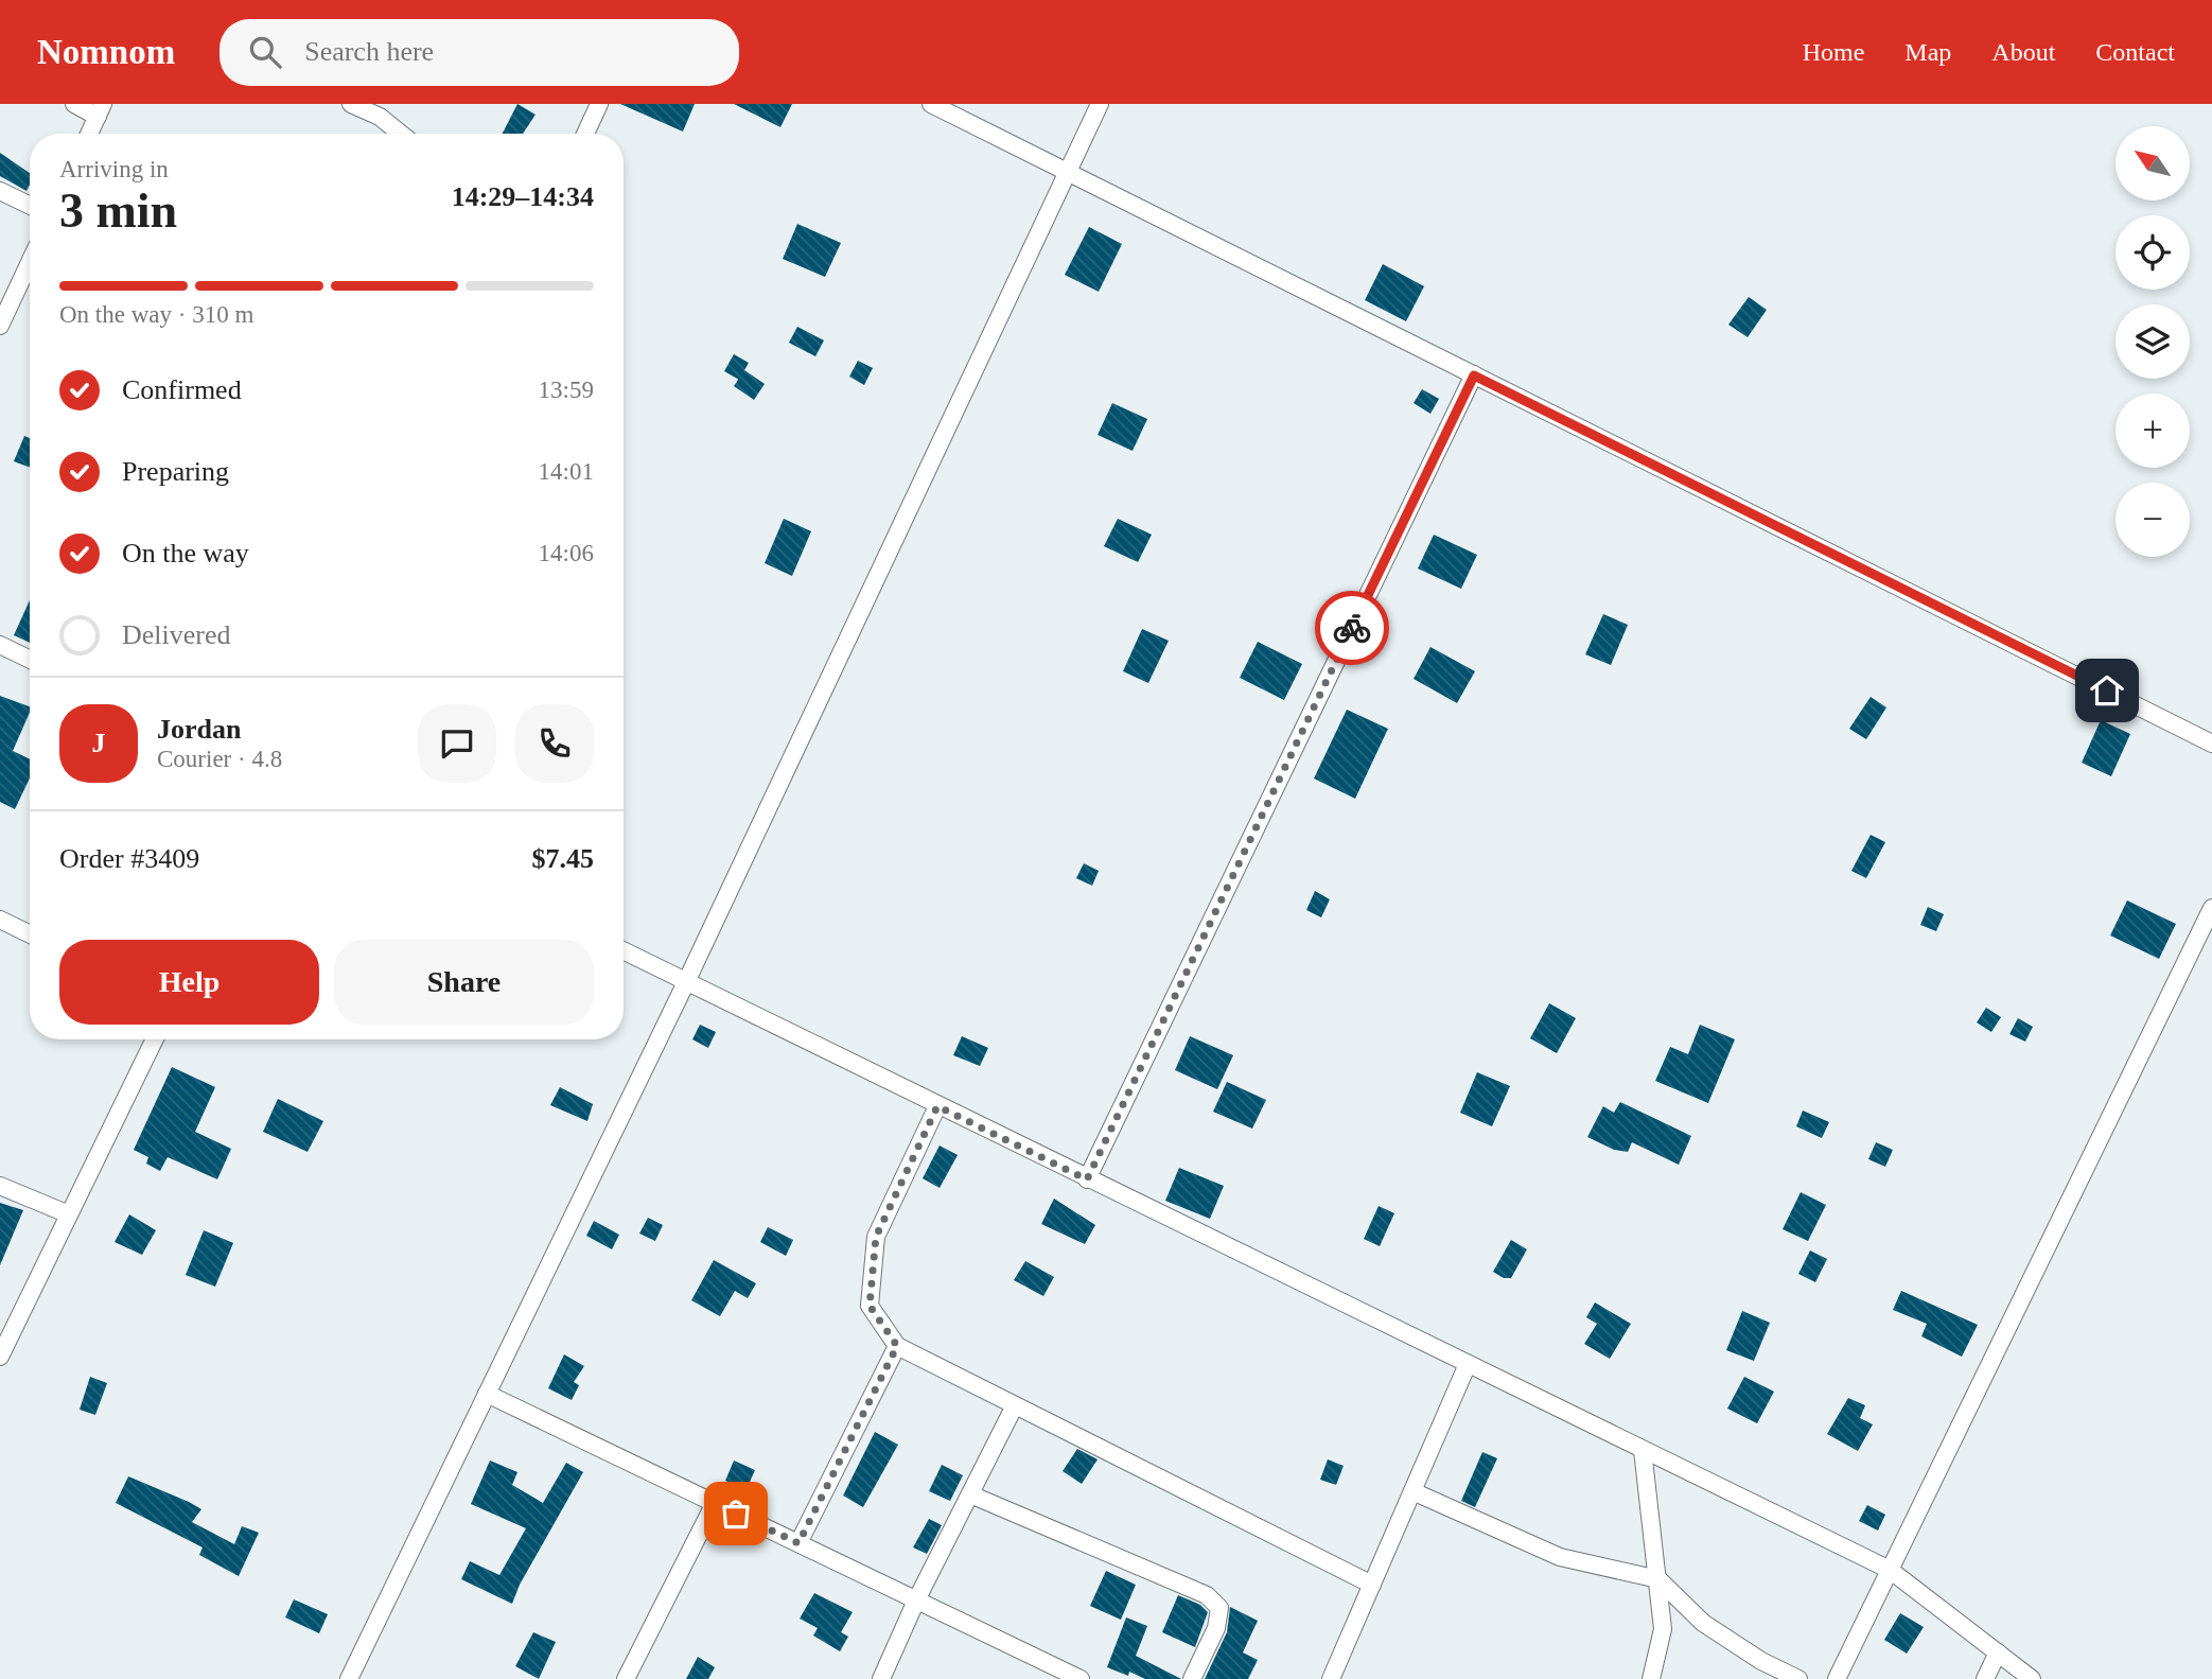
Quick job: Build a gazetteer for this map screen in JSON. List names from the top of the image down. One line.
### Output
{"north":"top left","page":{"header":"Nomnom","search":"Search here","nav":["Home","Map","About","Contact"],"map_buttons":["+","−"],"heading":["3 min","Arriving in","14:29–14:34"],"panel":["Jordan","Courier · 4.8","Order #3409","$7.45"],"bar":"On the way · 310 m","list":[["Confirmed","13:59"],["Preparing","14:01"],["On the way","14:06"],"Delivered"],"round":"J","buttons":["Help","Share"]}}
